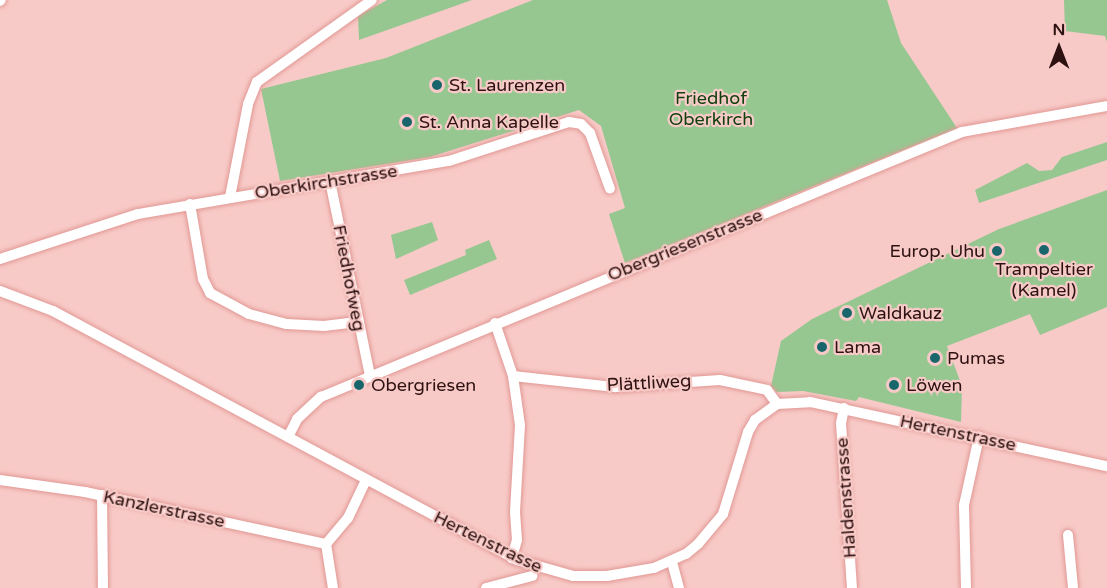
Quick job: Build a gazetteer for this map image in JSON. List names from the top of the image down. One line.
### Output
{"streets":{"street":["Oberkirchstrasse","Obergriesenstrasse","Friedhofweg","Plättliweg","Hertenstrasse","Haldenstrasse","Kanzlerstrasse"]},"crossings":[["Oberkirchstrasse","Friedhofweg"],["Obergriesenstrasse","Friedhofweg"],["Obergriesenstrasse","Hertenstrasse"],["Plättliweg","Hertenstrasse"],["Hertenstrasse","Haldenstrasse"]],"parks":["Friedhof Oberkirch"],"places":["St. Laurenzen","St. Anna Kapelle","Trampeltier (Kamel)","Europ. Uhu","Waldkauz","Lama","Pumas","Obergriesen","Löwen"],"north":"top"}
